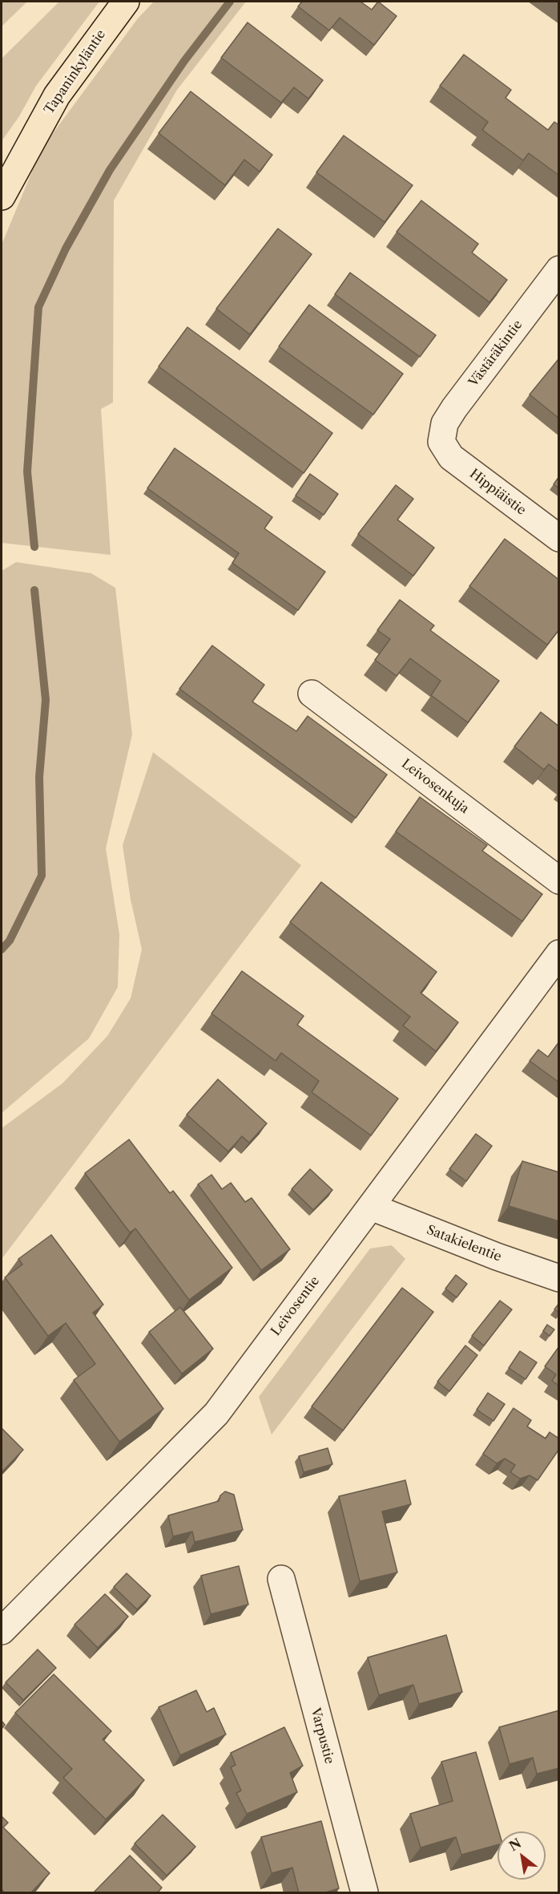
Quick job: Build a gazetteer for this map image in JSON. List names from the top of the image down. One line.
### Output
{"streets":{"main road":["Tapaninkyläntie"],"street":["Västäräkintie","Hippiäistie","Leivosenkuja","Satakielentie","Leivosentie","Varpustie"]},"crossings":[["Västäräkintie","Hippiäistie"],["Satakielentie","Leivosentie"]],"north":"top left"}
